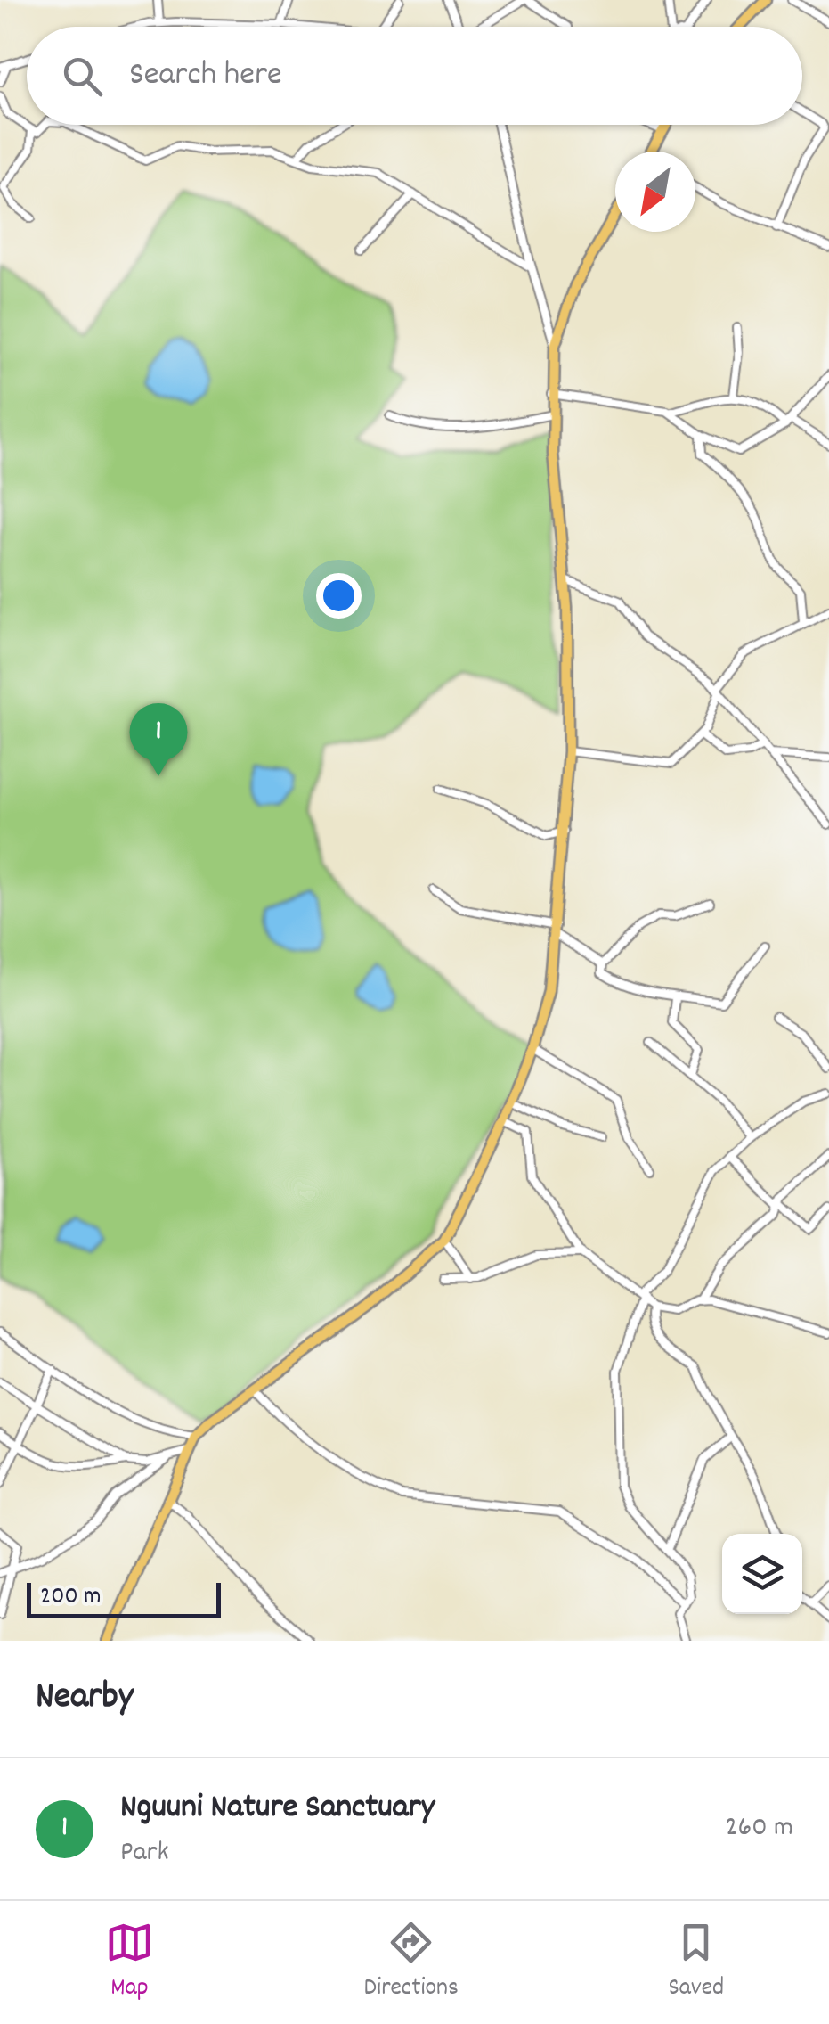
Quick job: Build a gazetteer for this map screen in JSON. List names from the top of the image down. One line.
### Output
{"scale_bar":"200 m","north":"bottom left","page":{"search":"Search here","pins":"1","scale":"200 m","heading":"Nearby","list":[{"mark":"1","name":"Nguuni Nature Sanctuary","note":"Park","value":"260 m"}],"nav":["Map","Directions","Saved"]}}
